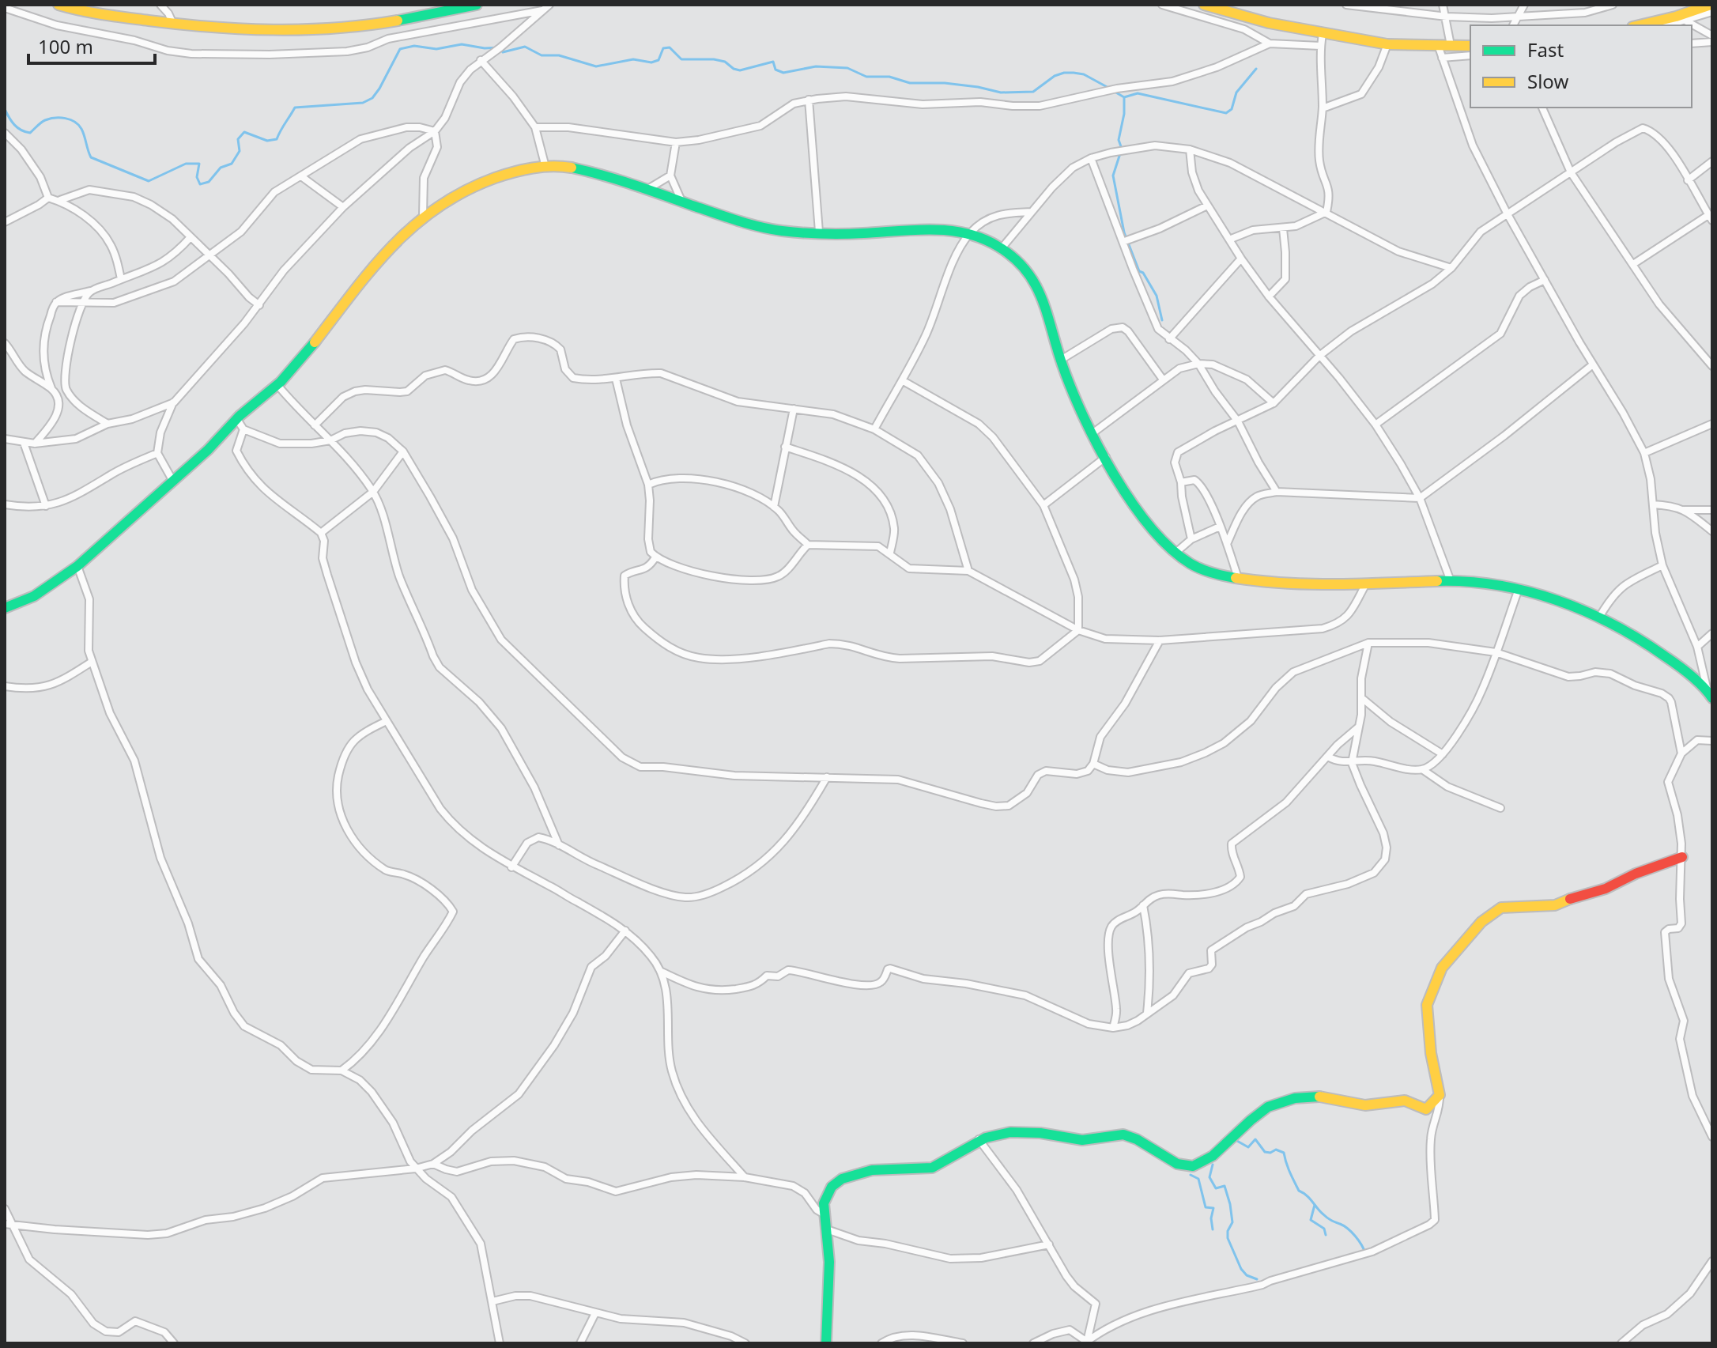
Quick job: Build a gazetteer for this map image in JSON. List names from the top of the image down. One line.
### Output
{"legend":["Fast","Slow"],"scale_bar":"100 m"}
